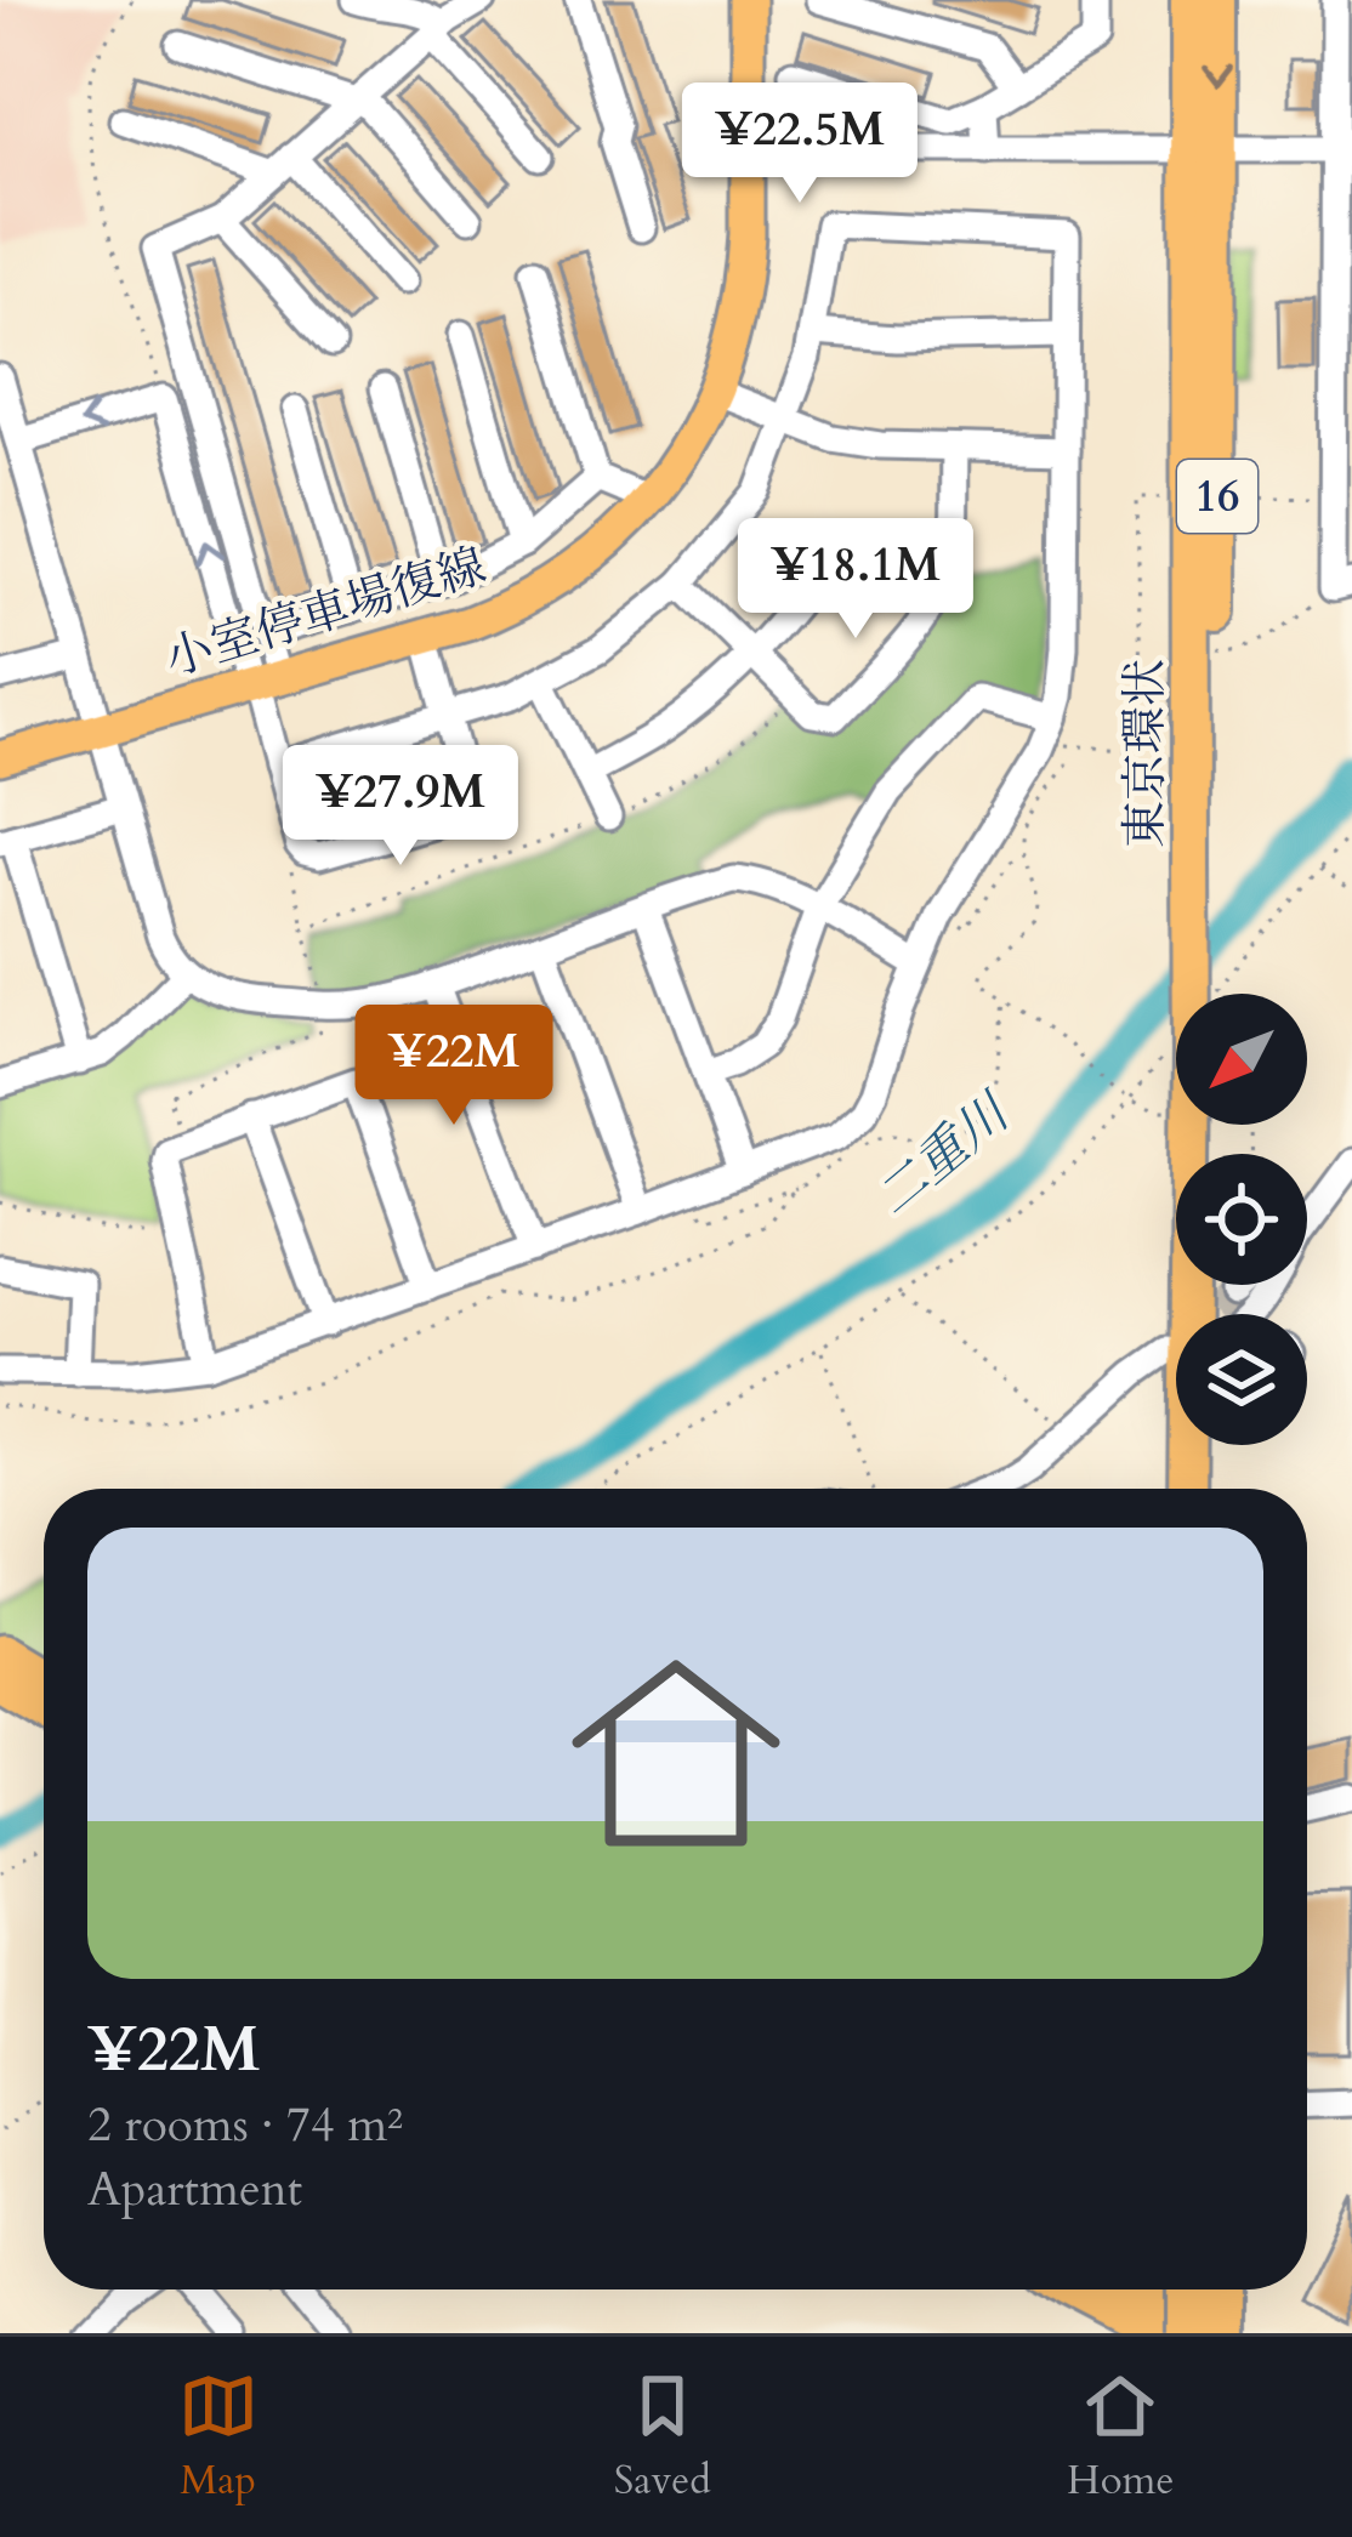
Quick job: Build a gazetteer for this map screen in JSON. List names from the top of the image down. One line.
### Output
{"streets":{"highway":["16","東京環状"],"main road":["小室停車場復線"]},"water":["二重川"],"north":"bottom left","page":{"price":["¥22.5M","¥18.1M","¥27.9M","¥22M"],"list":[{"name":"¥22M","note":"2 rooms · 74 m² · Apartment"}],"tabs":["Map","Saved","Home"]}}
